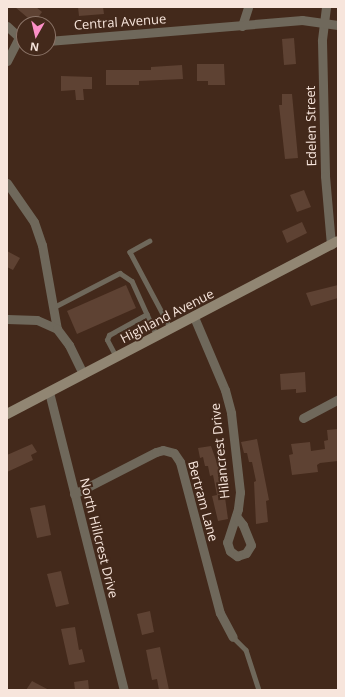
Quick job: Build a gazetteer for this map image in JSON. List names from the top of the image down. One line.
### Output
{"streets":{"main road":["Highland Avenue"],"street":["Central Avenue","Edelen Street","Hilancrest Drive","Bertram Lane","North Hillcrest Drive"]},"crossings":[["Central Avenue","Edelen Street"],["Edelen Street","Highland Avenue"],["Highland Avenue","Hilancrest Drive"],["Highland Avenue","North Hillcrest Drive"],["Bertram Lane","North Hillcrest Drive"]],"north":"bottom"}
